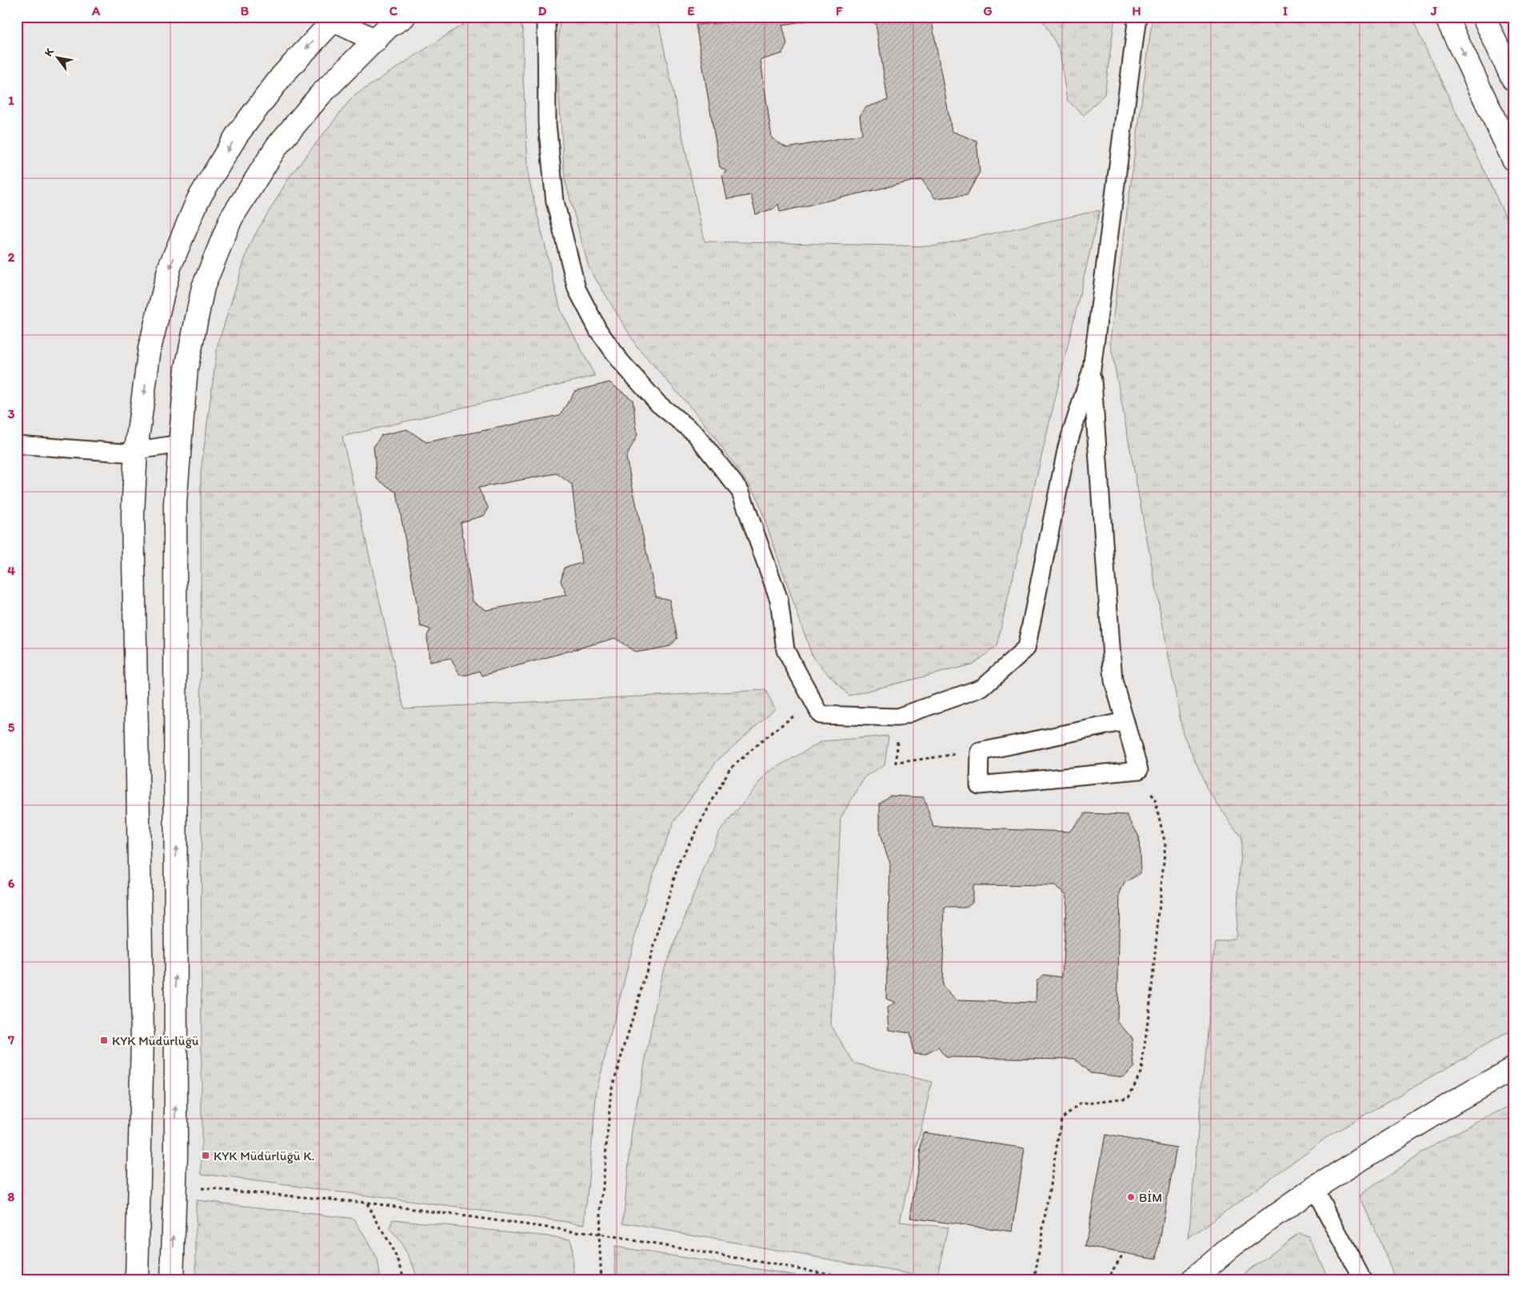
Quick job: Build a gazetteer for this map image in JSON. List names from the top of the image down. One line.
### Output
{"places":{"transit":["KYK Müdürlüğü","KYK Müdürlüğü K."],"other":["BİM"]},"north":"top left","grid":{"columns":["A","B","C","D","E","F","G","H","I","J"],"rows":["1","2","3","4","5","6","7","8"]}}
